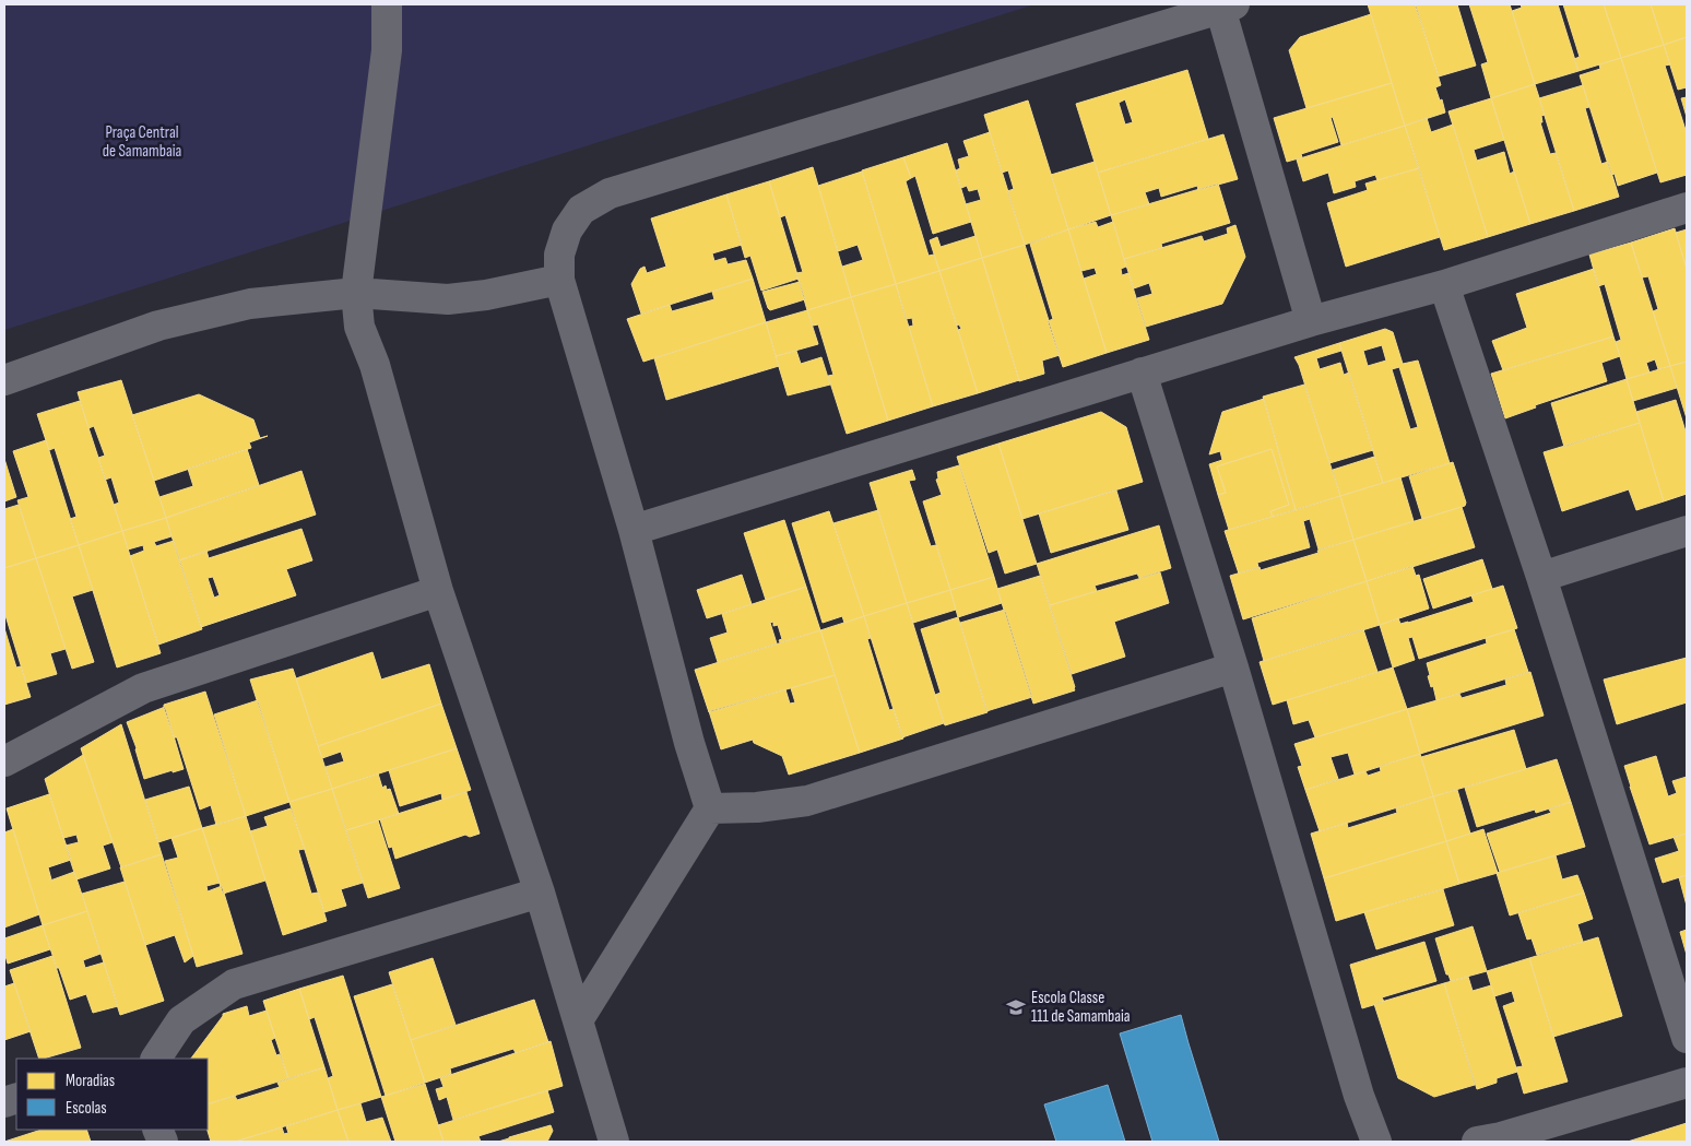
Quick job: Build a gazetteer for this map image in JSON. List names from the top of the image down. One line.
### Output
{"parks":["Praça Central de Samambaia"],"places":{"school or university":["Escola Classe 111 de Samambaia"]},"legend":["Moradias","Escolas"]}
